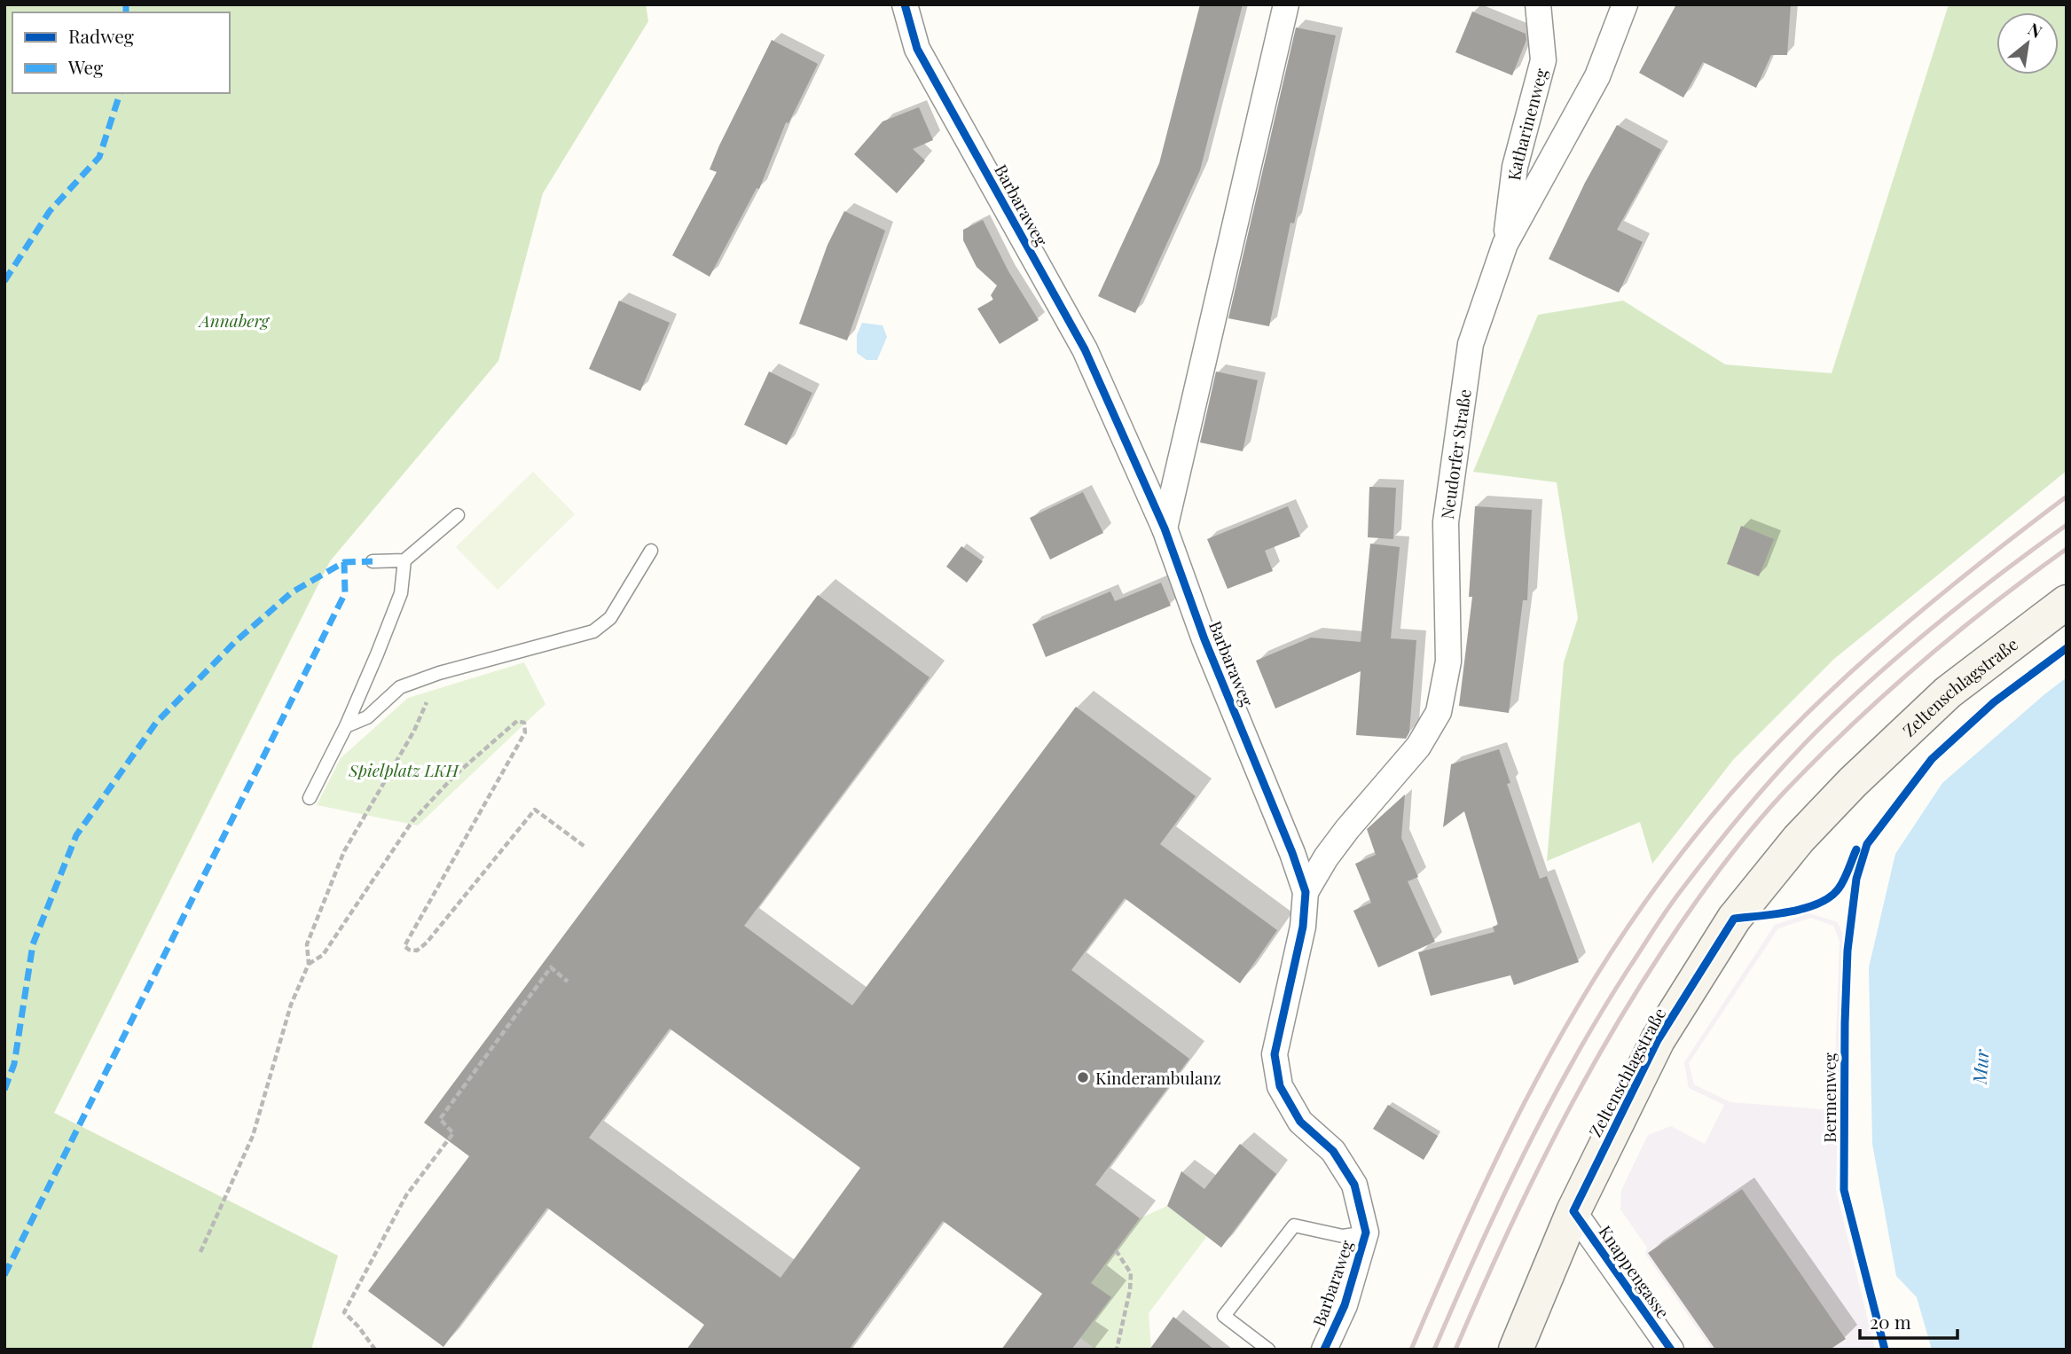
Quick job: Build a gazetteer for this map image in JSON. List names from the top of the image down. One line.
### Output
{"streets":{"main road":["Zeltenschlagstraße"],"street":["Katharinenweg","Barbaraweg","Neudorfer Straße","Knappengasse"],"cycle path":["Bermenweg"]},"crossings":[["Katharinenweg","Neudorfer Straße"],["Barbaraweg","Neudorfer Straße"],["Zeltenschlagstraße","Knappengasse"]],"water":["Mur"],"parks":["Annaberg","Spielplatz LKH"],"places":["Kinderambulanz"],"legend":["Radweg","Weg"],"scale_bar":"20 m","north":"top right"}
